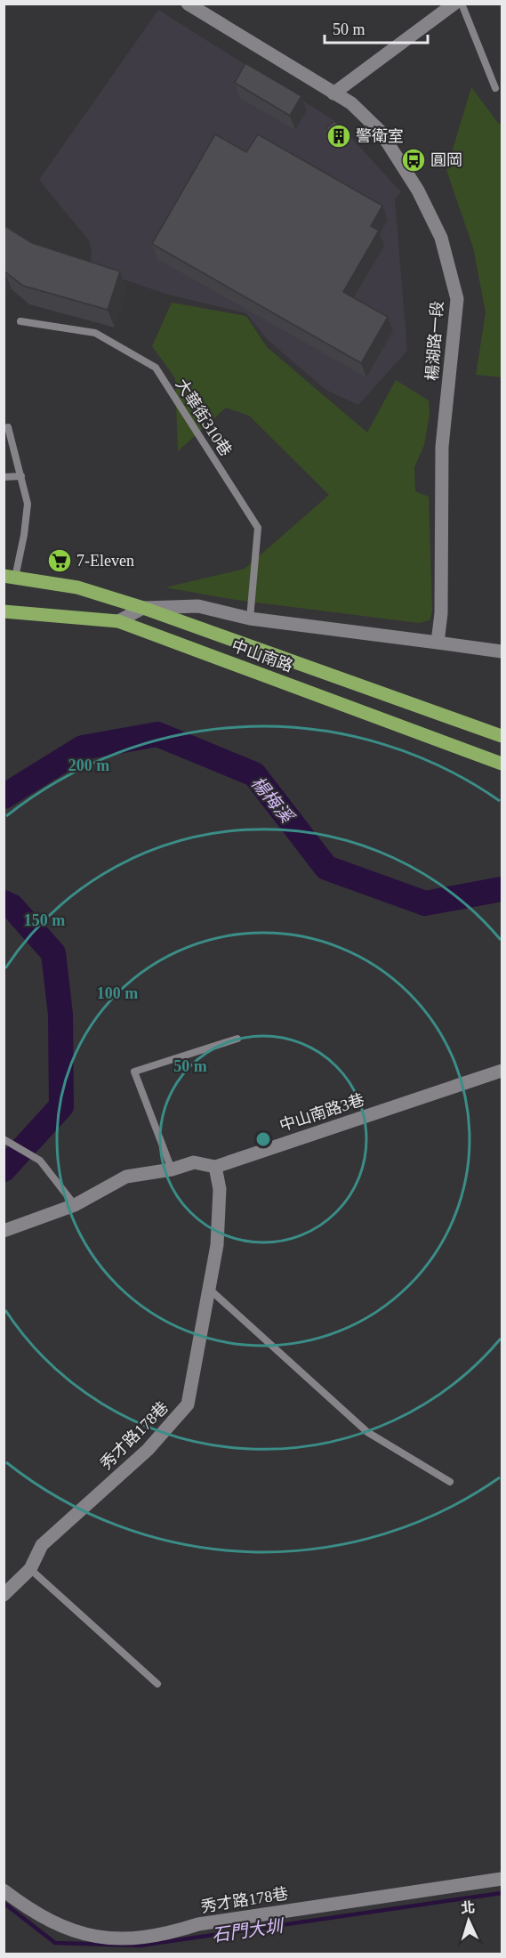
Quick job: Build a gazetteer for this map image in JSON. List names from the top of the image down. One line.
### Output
{"streets":{"main road":["中山南路"],"street":["楊湖路一段","中山南路3巷","秀才路178巷"],"lane":["大華街310巷"]},"crossings":[["中山南路3巷","秀才路178巷"]],"water":["楊梅溪","石門大圳"],"places":{"building":["警衛室"],"bus stop":["圓岡"],"supermarket":["7-Eleven"]},"scale_bar":"50 m","north":"top","rings":["200 m","150 m","100 m","50 m"]}
